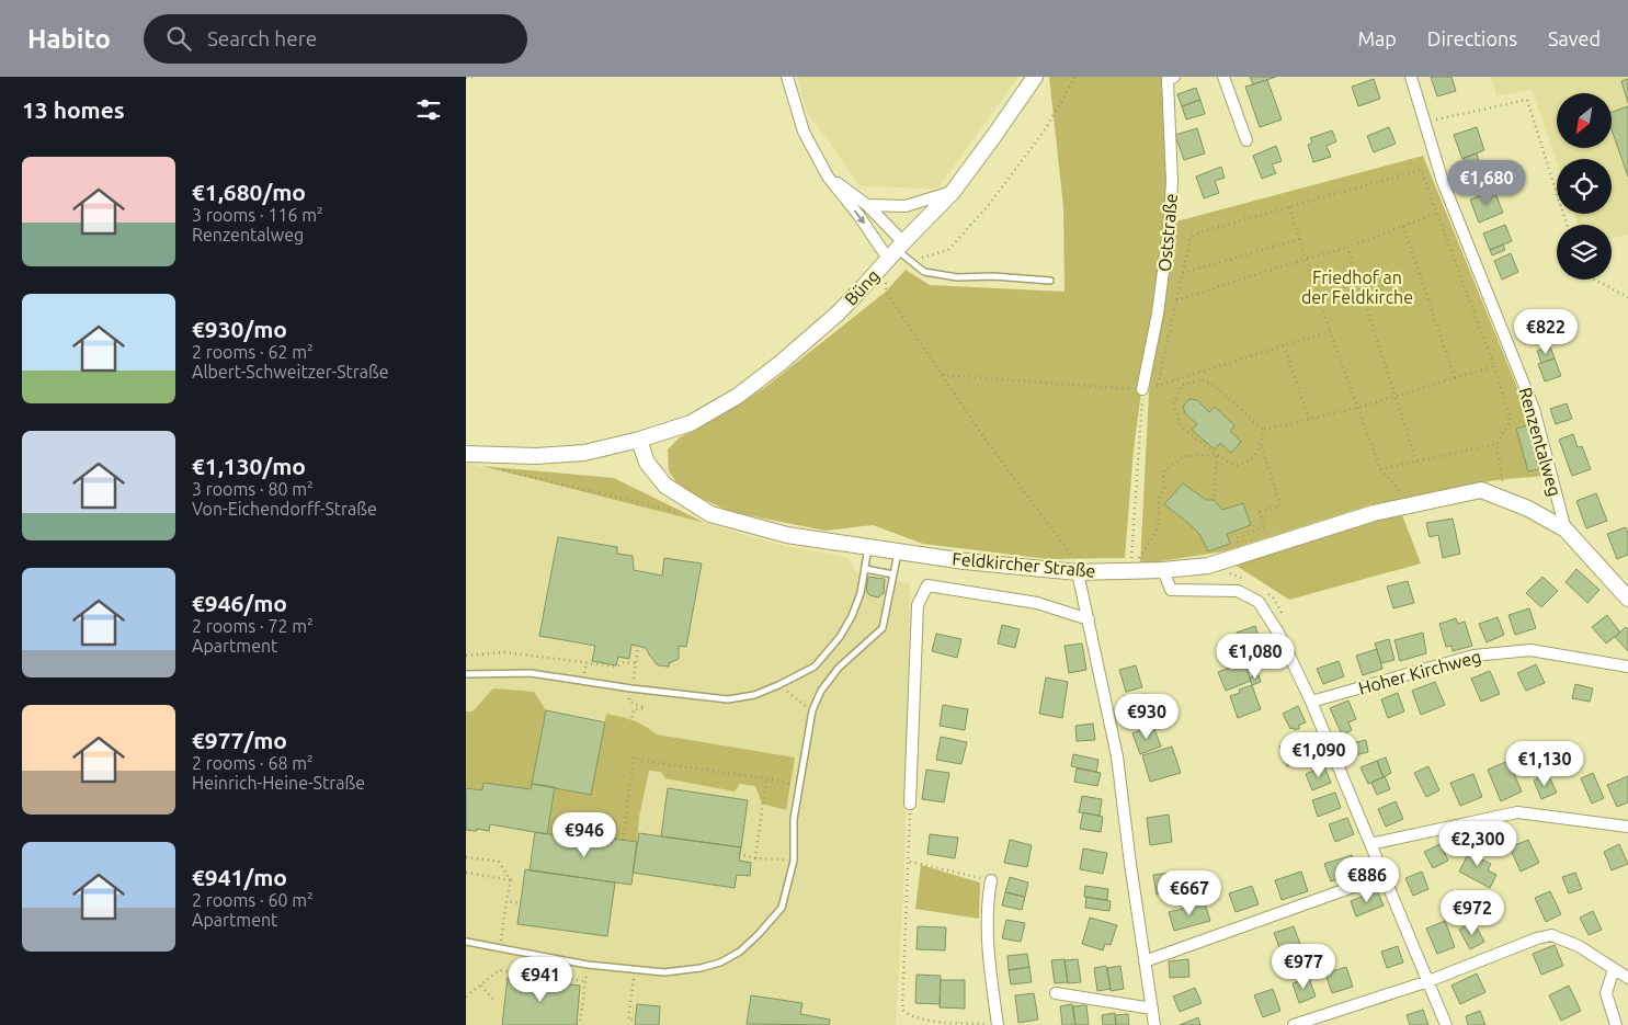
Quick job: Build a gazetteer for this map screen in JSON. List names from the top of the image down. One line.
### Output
{"streets":{"street":["Oststraße","Büng","Renzentalweg","Feldkircher Straße","Hoher Kirchweg"]},"crossings":[["Büng","Feldkircher Straße"],["Renzentalweg","Feldkircher Straße"]],"parks":["Friedhof an der Feldkirche"],"north":"bottom left","page":{"header":"Habito","search":"Search here","nav":["Map","Directions","Saved"],"heading":"13 homes","list":[{"name":"€1,680/mo","note":"3 rooms · 116 m² · Renzentalweg"},{"name":"€930/mo","note":"2 rooms · 62 m² · Albert-Schweitzer-Straße"},{"name":"€1,130/mo","note":"3 rooms · 80 m² · Von-Eichendorff-Straße"},{"name":"€946/mo","note":"2 rooms · 72 m² · Apartment"},{"name":"€977/mo","note":"2 rooms · 68 m² · Heinrich-Heine-Straße"},{"name":"€941/mo","note":"2 rooms · 60 m² · Apartment"}],"price":["€1,680","€822","€1,080","€930","€1,090","€1,130","€946","€2,300","€886","€667","€972","€977","€941"]}}
